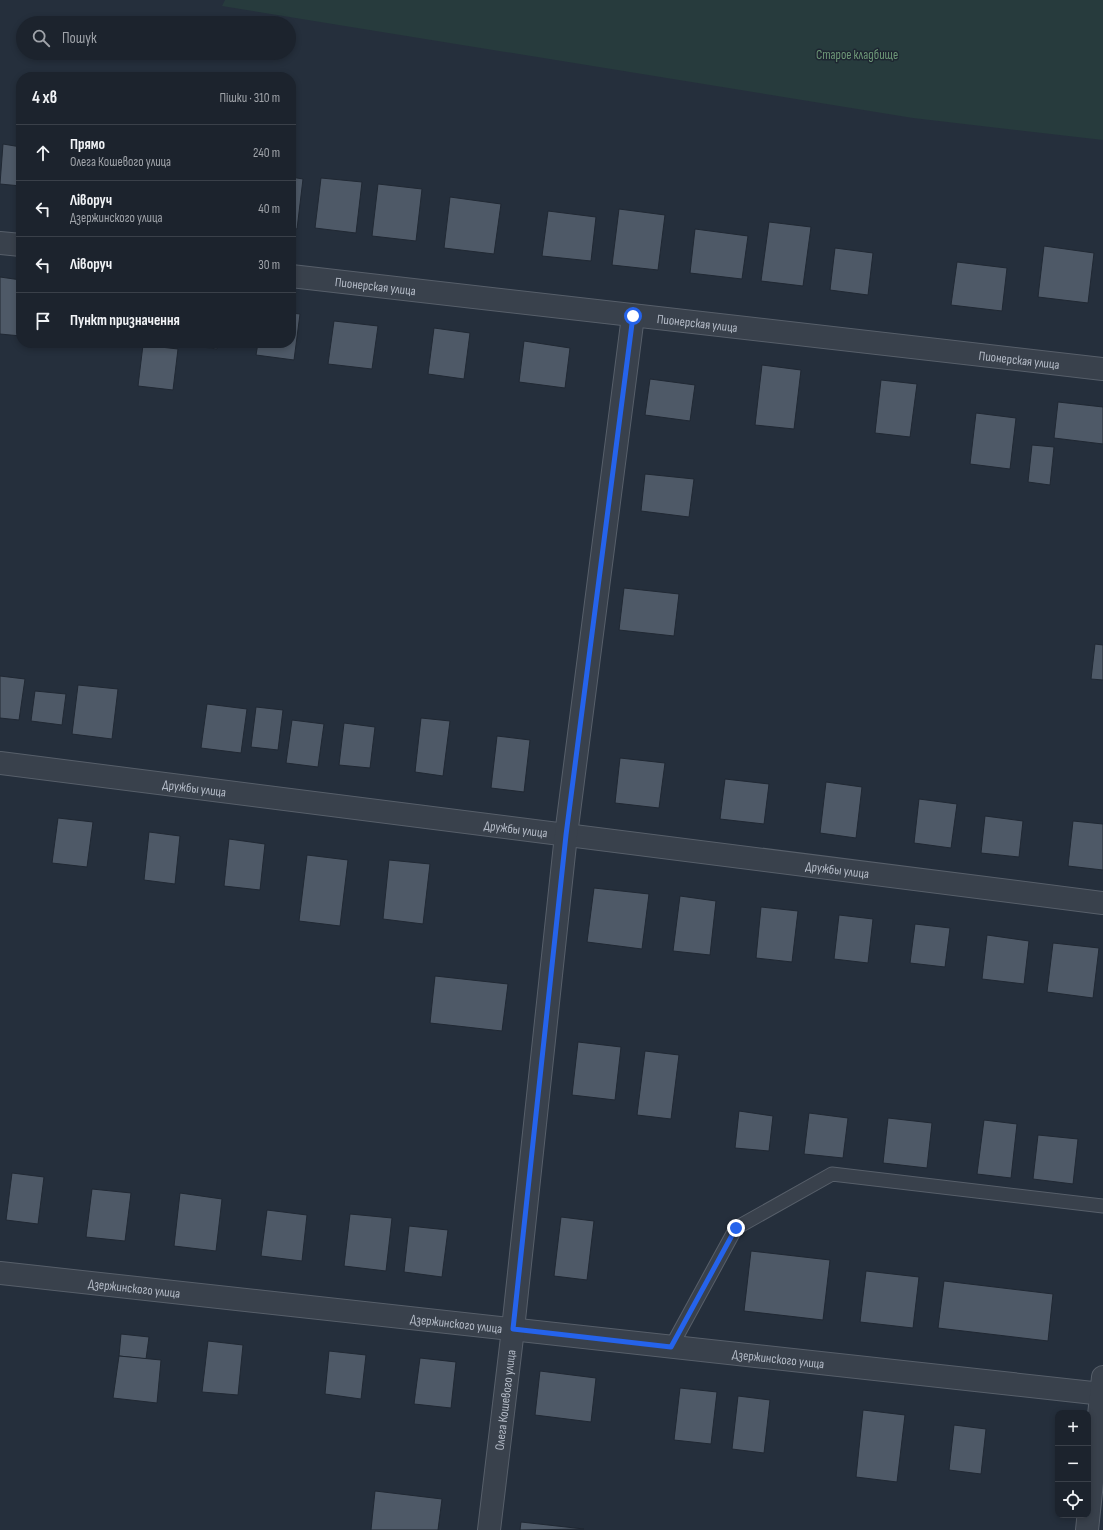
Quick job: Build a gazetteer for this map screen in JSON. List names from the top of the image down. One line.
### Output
{"streets":{"street":["Пионерская улица","Дружбы улица","Дзержинского улица","Олега Кошевого улица"]},"crossings":[["Пионерская улица","Олега Кошевого улица"],["Дружбы улица","Олега Кошевого улица"],["Дзержинского улица","Олега Кошевого улица"]],"parks":["Старое кладбище"],"page":{"search":"Пошук","heading":["4 хв","Пішки · 310 m"],"list":[["Прямо","Олега Кошевого улица","240 m"],["Ліворуч","Дзержинского улица","40 m"],["Ліворуч","30 m"],"Пункт призначення"],"map_buttons":["+","−"]}}
